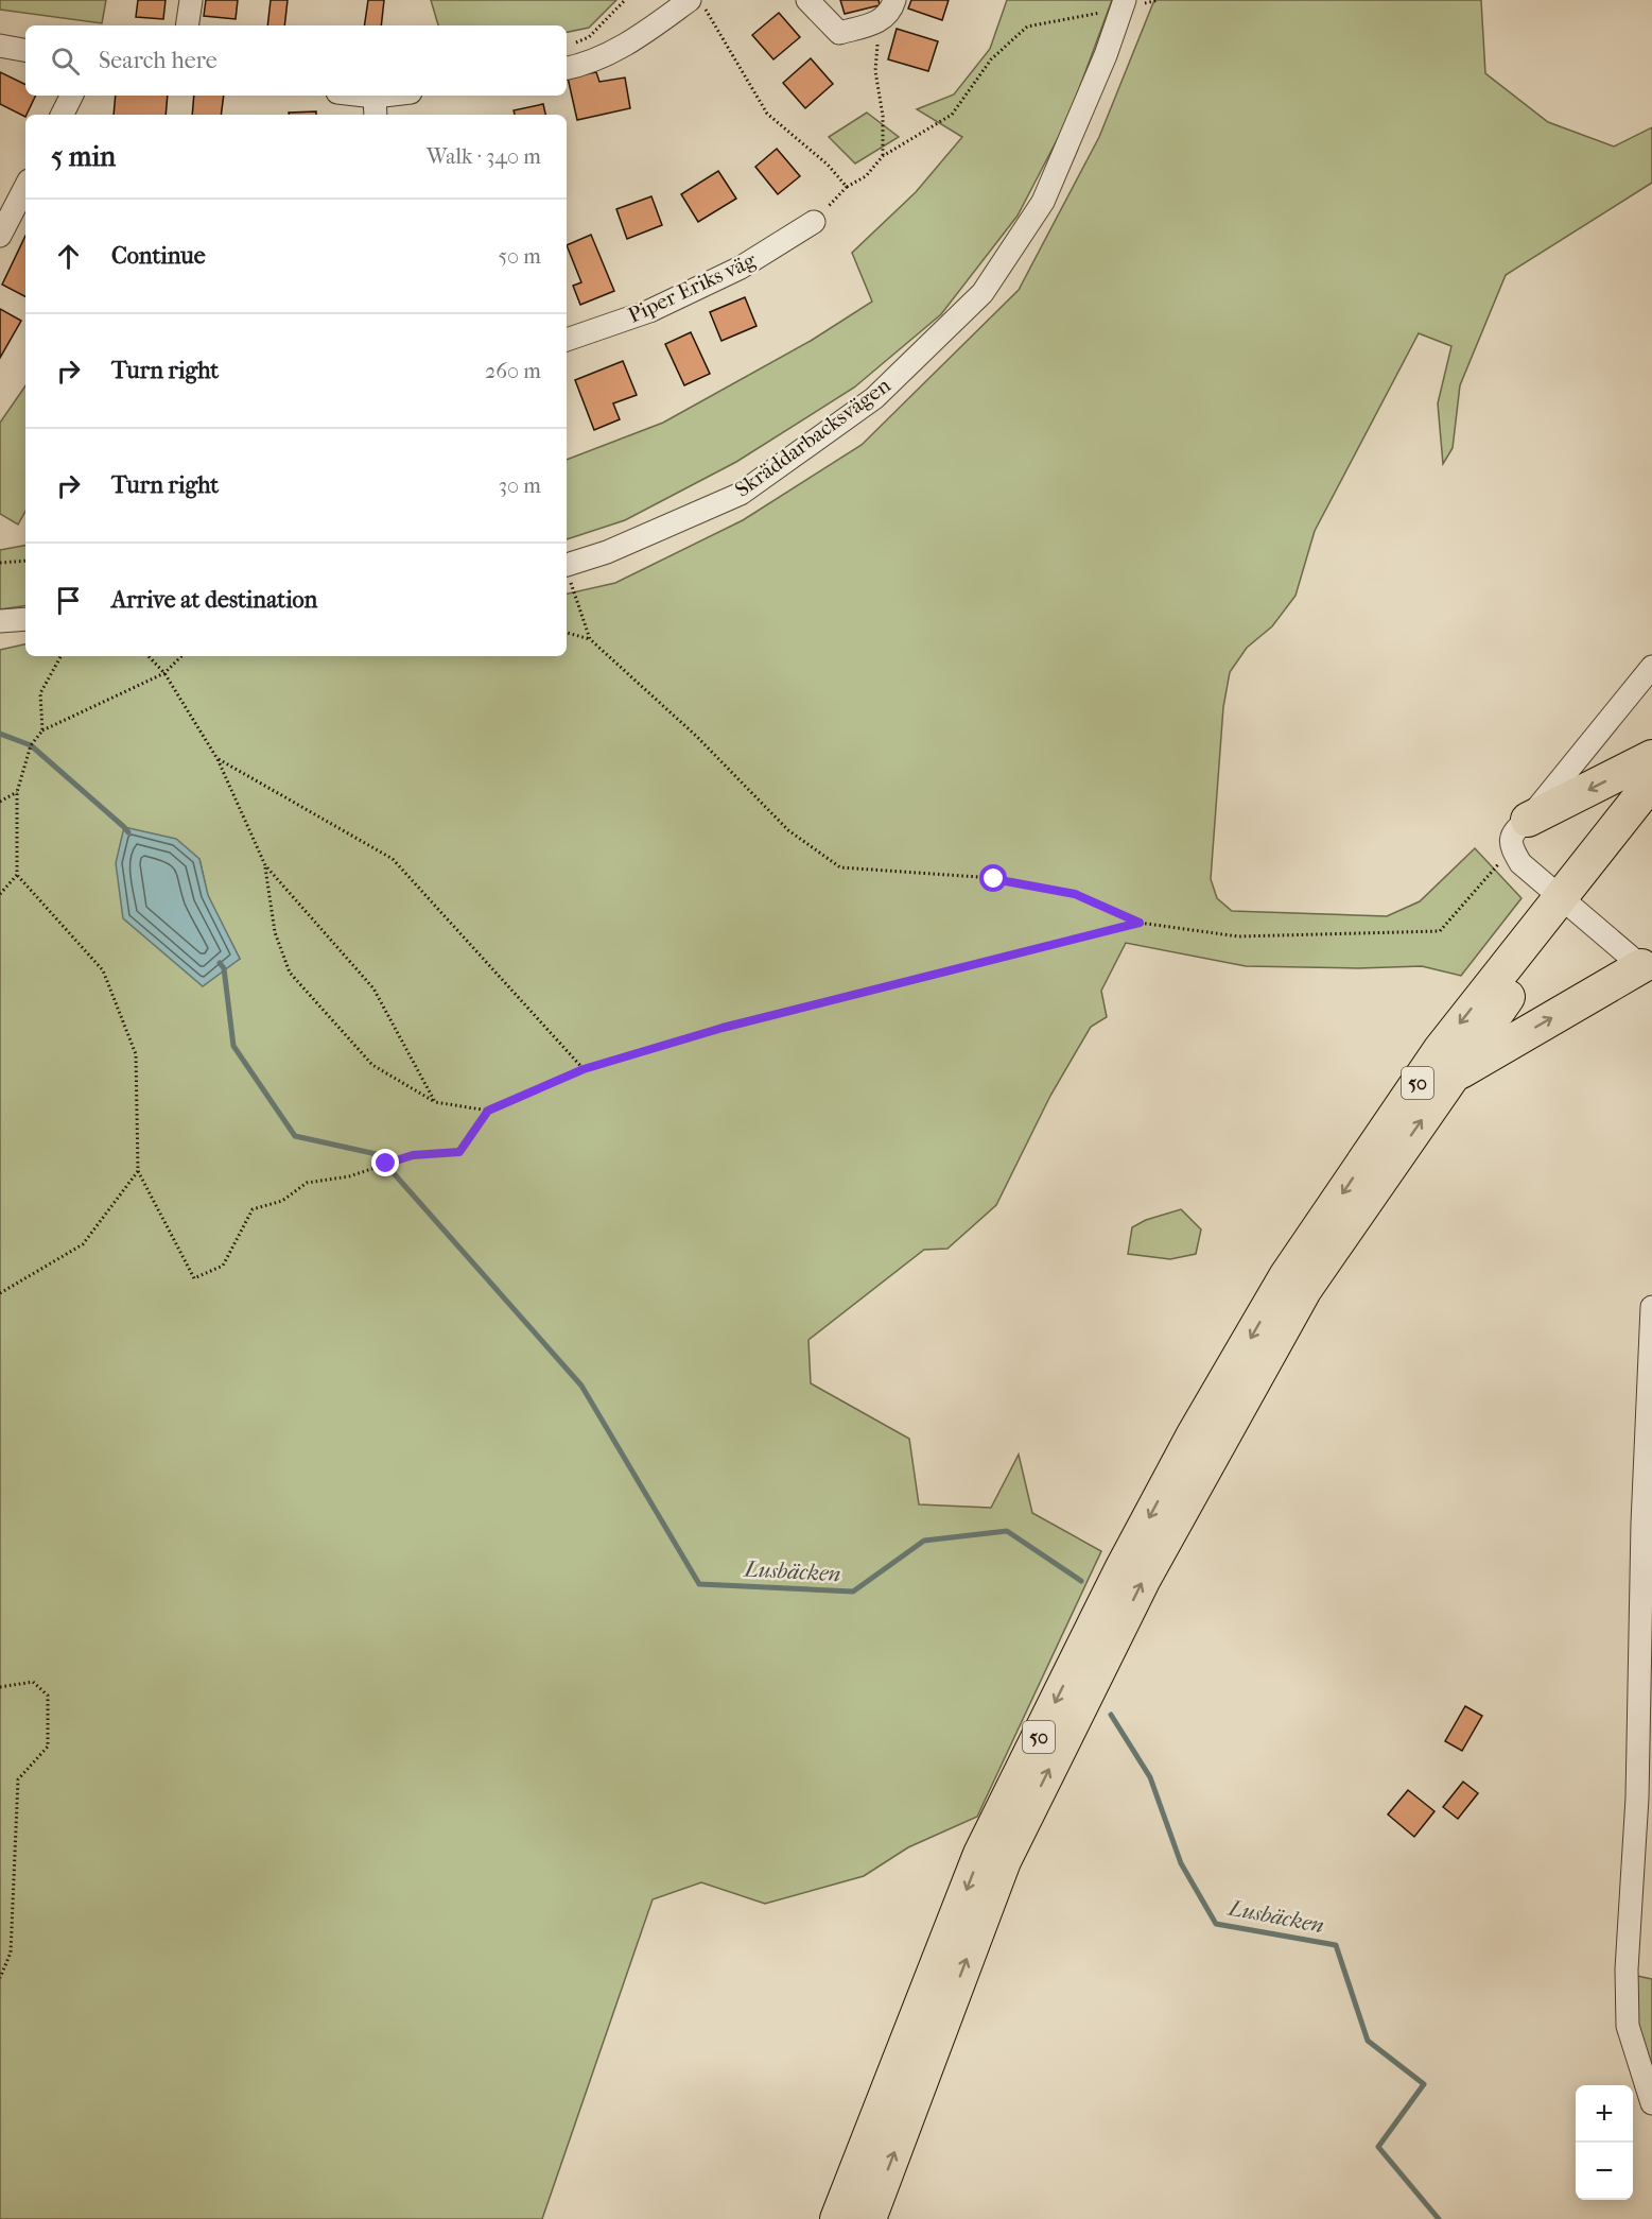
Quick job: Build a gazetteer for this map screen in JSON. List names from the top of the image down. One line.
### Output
{"streets":{"highway":["50"],"street":["Piper Eriks väg","Skräddarbacksvägen"]},"water":["Lusbäcken"],"page":{"search":"Search here","heading":["5 min","Walk · 340 m"],"list":[["Continue","50 m"],["Turn right","260 m"],["Turn right","30 m"],"Arrive at destination"],"map_buttons":["+","−"]}}
